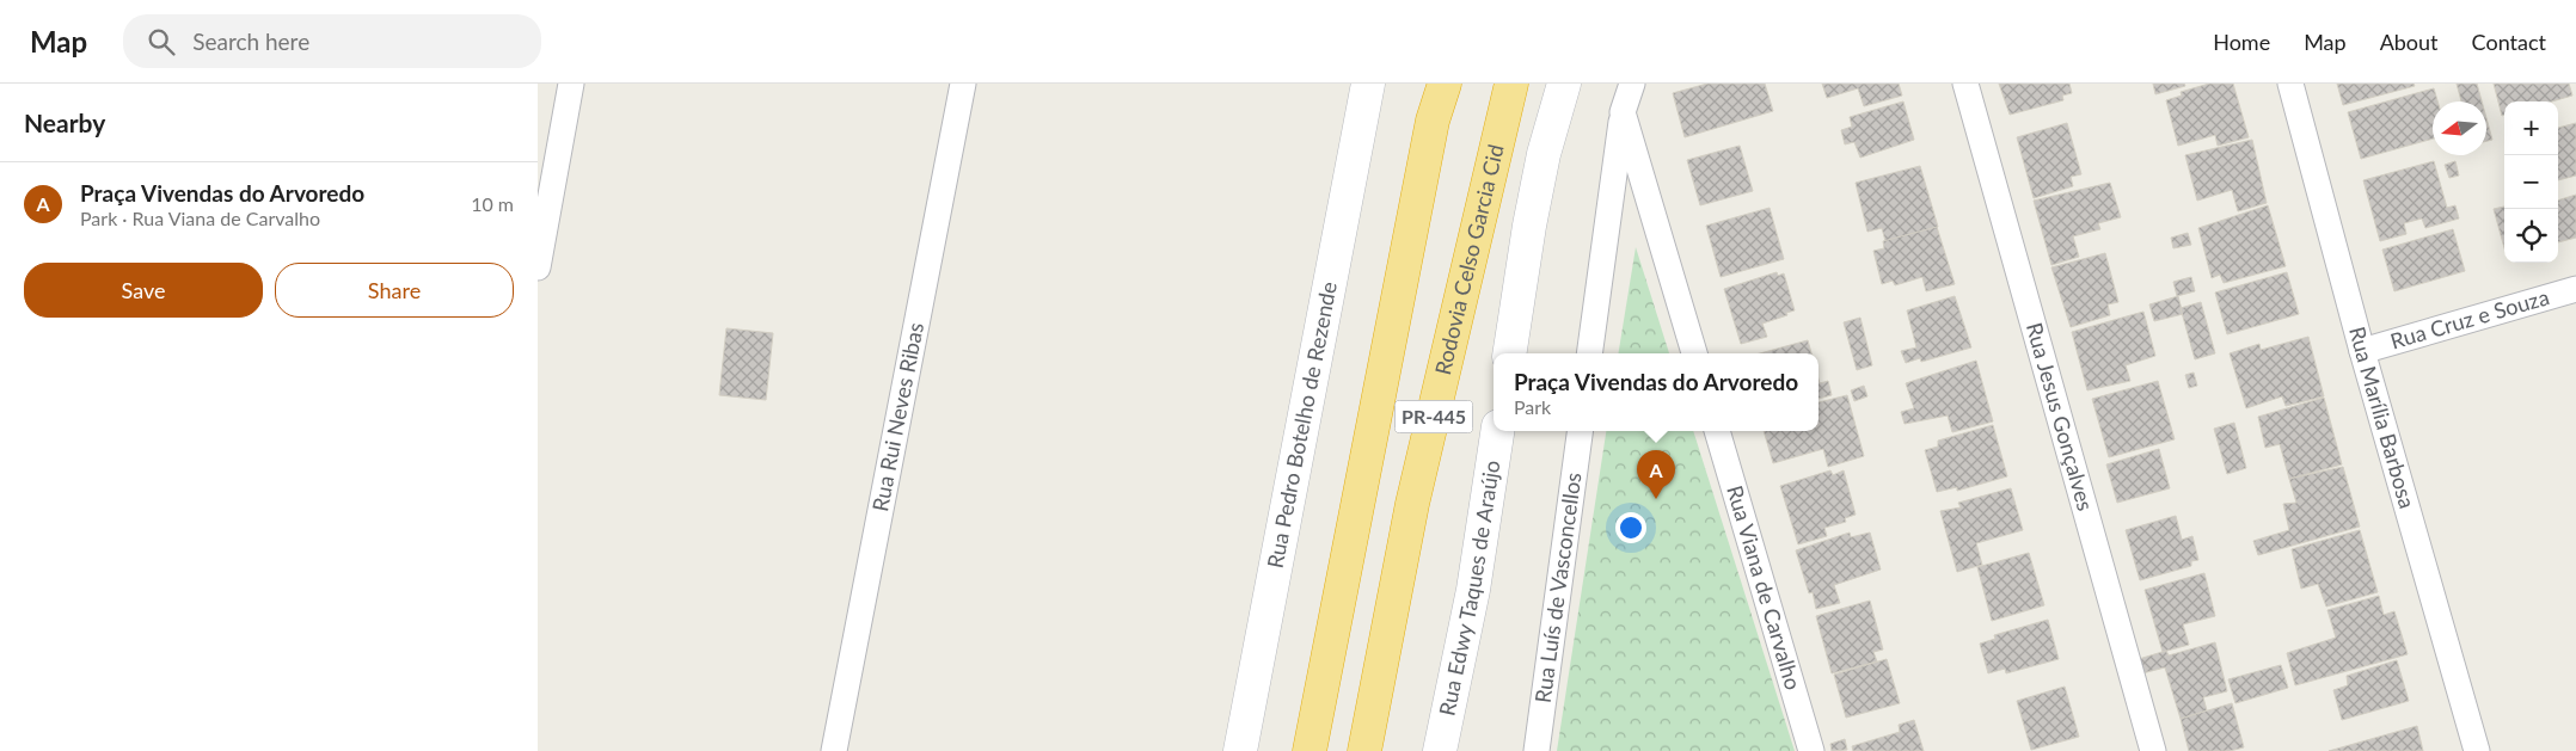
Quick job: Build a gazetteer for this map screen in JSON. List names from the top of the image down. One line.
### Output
{"streets":{"highway":["Rodovia Celso Garcia Cid","PR-445"],"main road":["Rua Pedro Botelho de Rezende","Rua Edwy Taques de Araújo"],"street":["Rua Cruz e Souza","Rua Rui Neves Ribas","Rua Jesus Gonçalves","Rua Marília Barbosa","Rua Luís de Vasconcellos","Rua Viana de Carvalho"]},"crossings":[["Rua Cruz e Souza","Rua Marília Barbosa"]],"north":"left","page":{"header":"Map","search":"Search here","nav":["Home","Map","About","Contact"],"heading":"Nearby","map_buttons":["+","−"],"list":[{"mark":"A","name":"Praça Vivendas do Arvoredo","note":"Park · Rua Viana de Carvalho","value":"10 m"}],"buttons":["Save","Share"],"popup":["Praça Vivendas do Arvoredo","Park"],"pins":"A"}}
